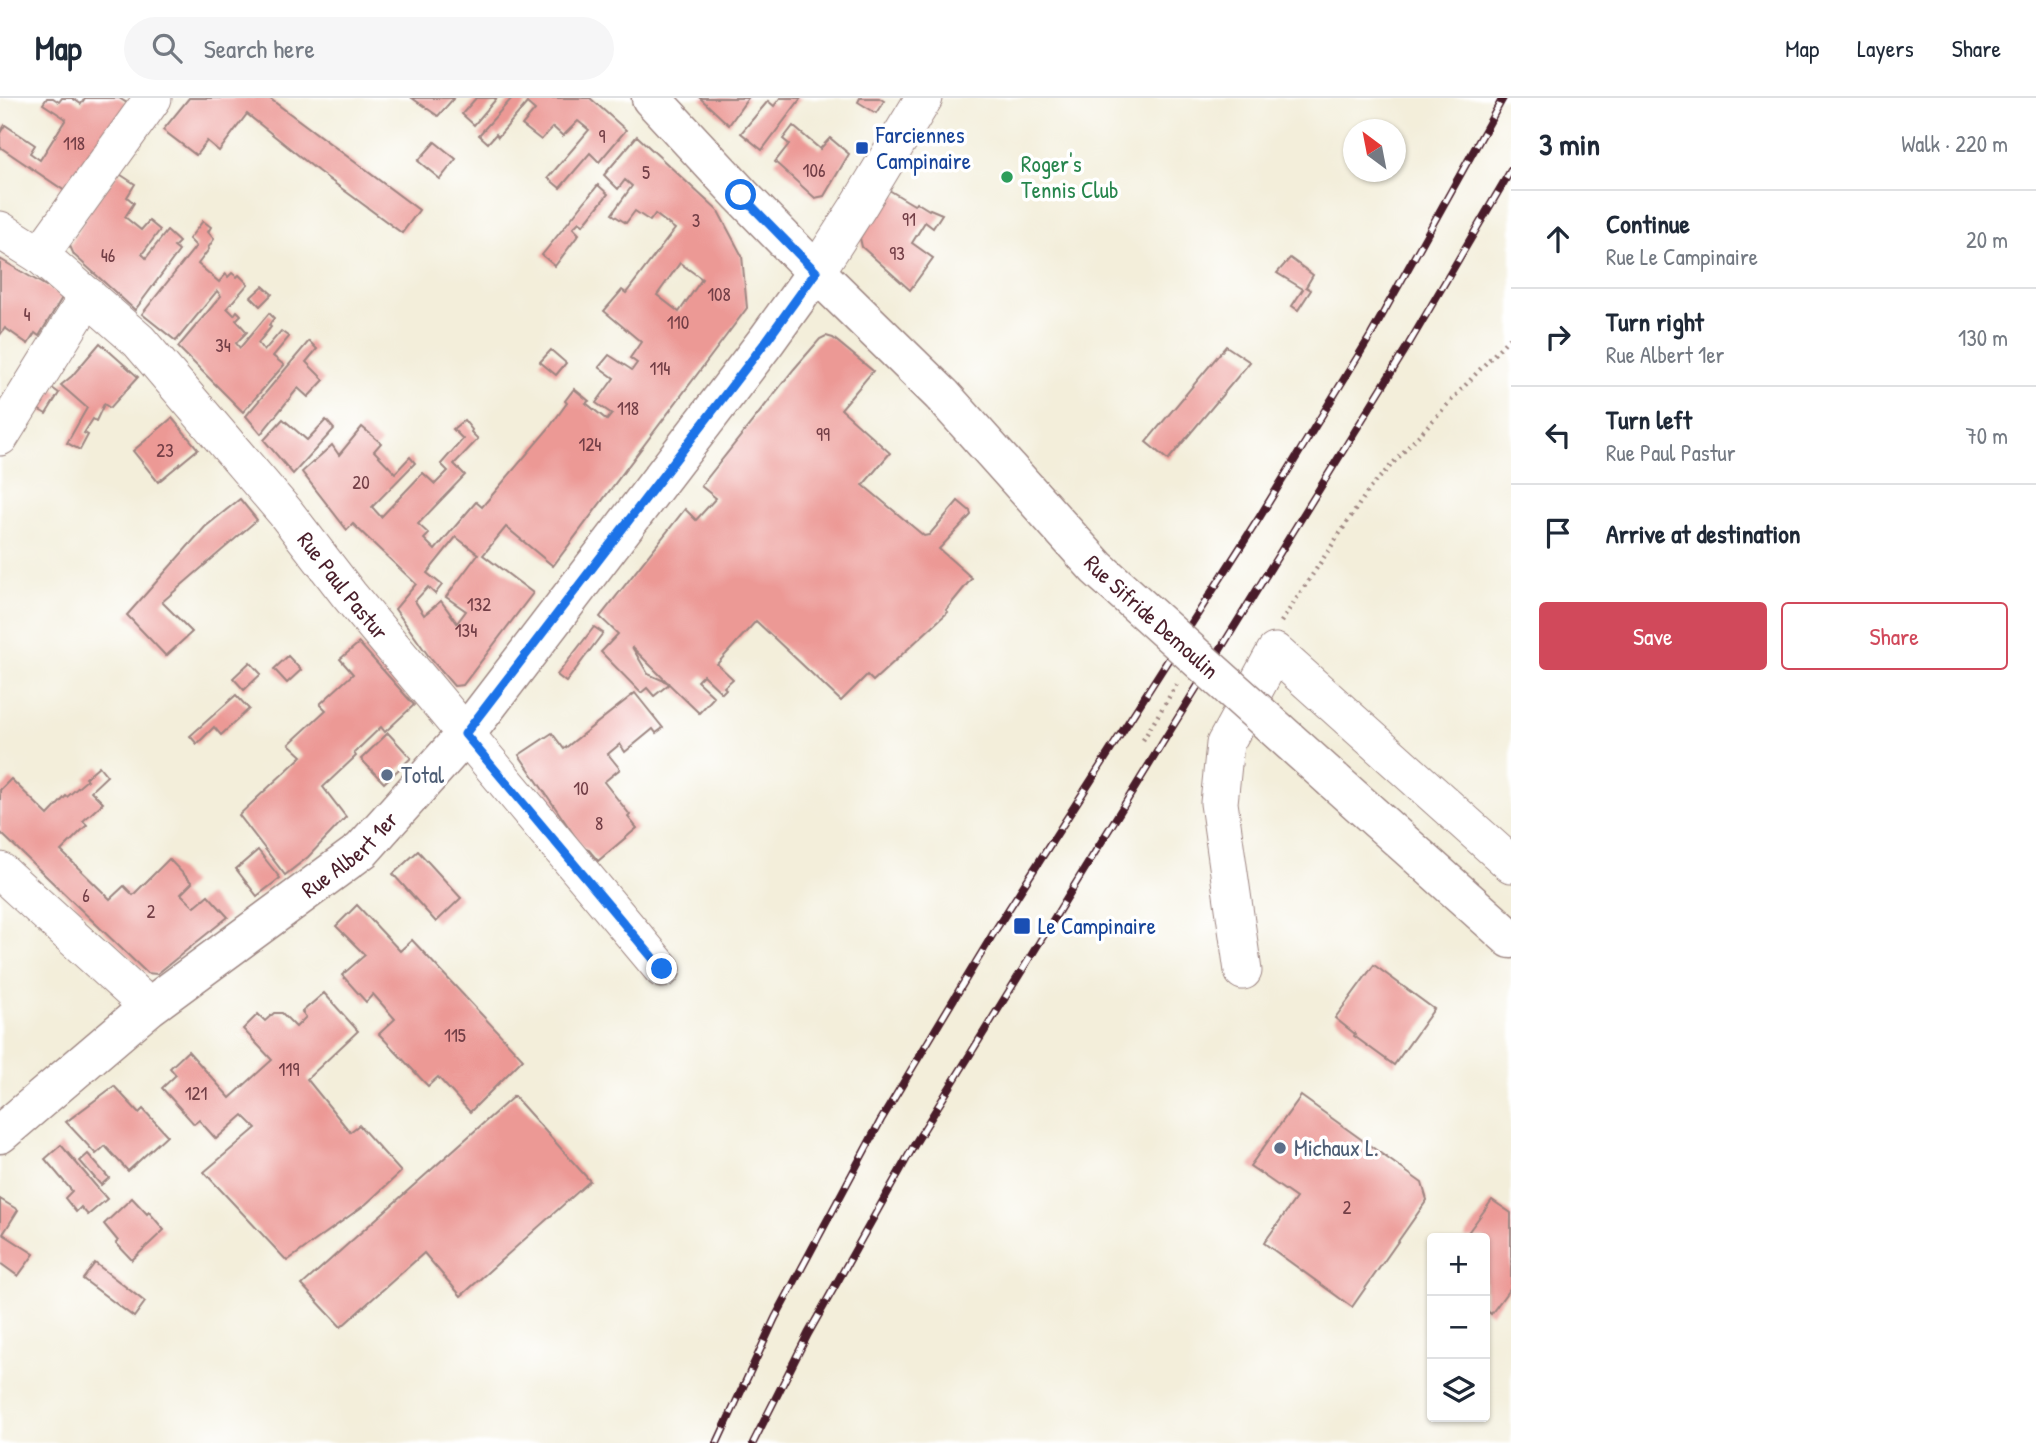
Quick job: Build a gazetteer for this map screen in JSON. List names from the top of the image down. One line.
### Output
{"streets":{"main road":["Rue Sifride Demoulin","Rue Albert 1er"],"street":["Rue Paul Pastur"]},"crossings":[["Rue Paul Pastur","Rue Albert 1er"],["Rue Sifride Demoulin","Rue Albert 1er"]],"places":{"transit":["Farciennes Campinaire","Le Campinaire"],"other":["Roger's Tennis Club","Total","Michaux L."]},"house_numbers":["9","118","106","5","91","3","93","46","108","4","110","34","114","118","99","124","23","20","132","134","10","8","6","2","115","119","121","2"],"north":"top left","page":{"header":"Map","search":"Search here","nav":["Map","Layers","Share"],"heading":["3 min","Walk · 220 m"],"list":[["Continue","Rue Le Campinaire","20 m"],["Turn right","Rue Albert 1er","130 m"],["Turn left","Rue Paul Pastur","70 m"],"Arrive at destination"],"buttons":["Save","Share"],"map_buttons":["+","−"]}}
